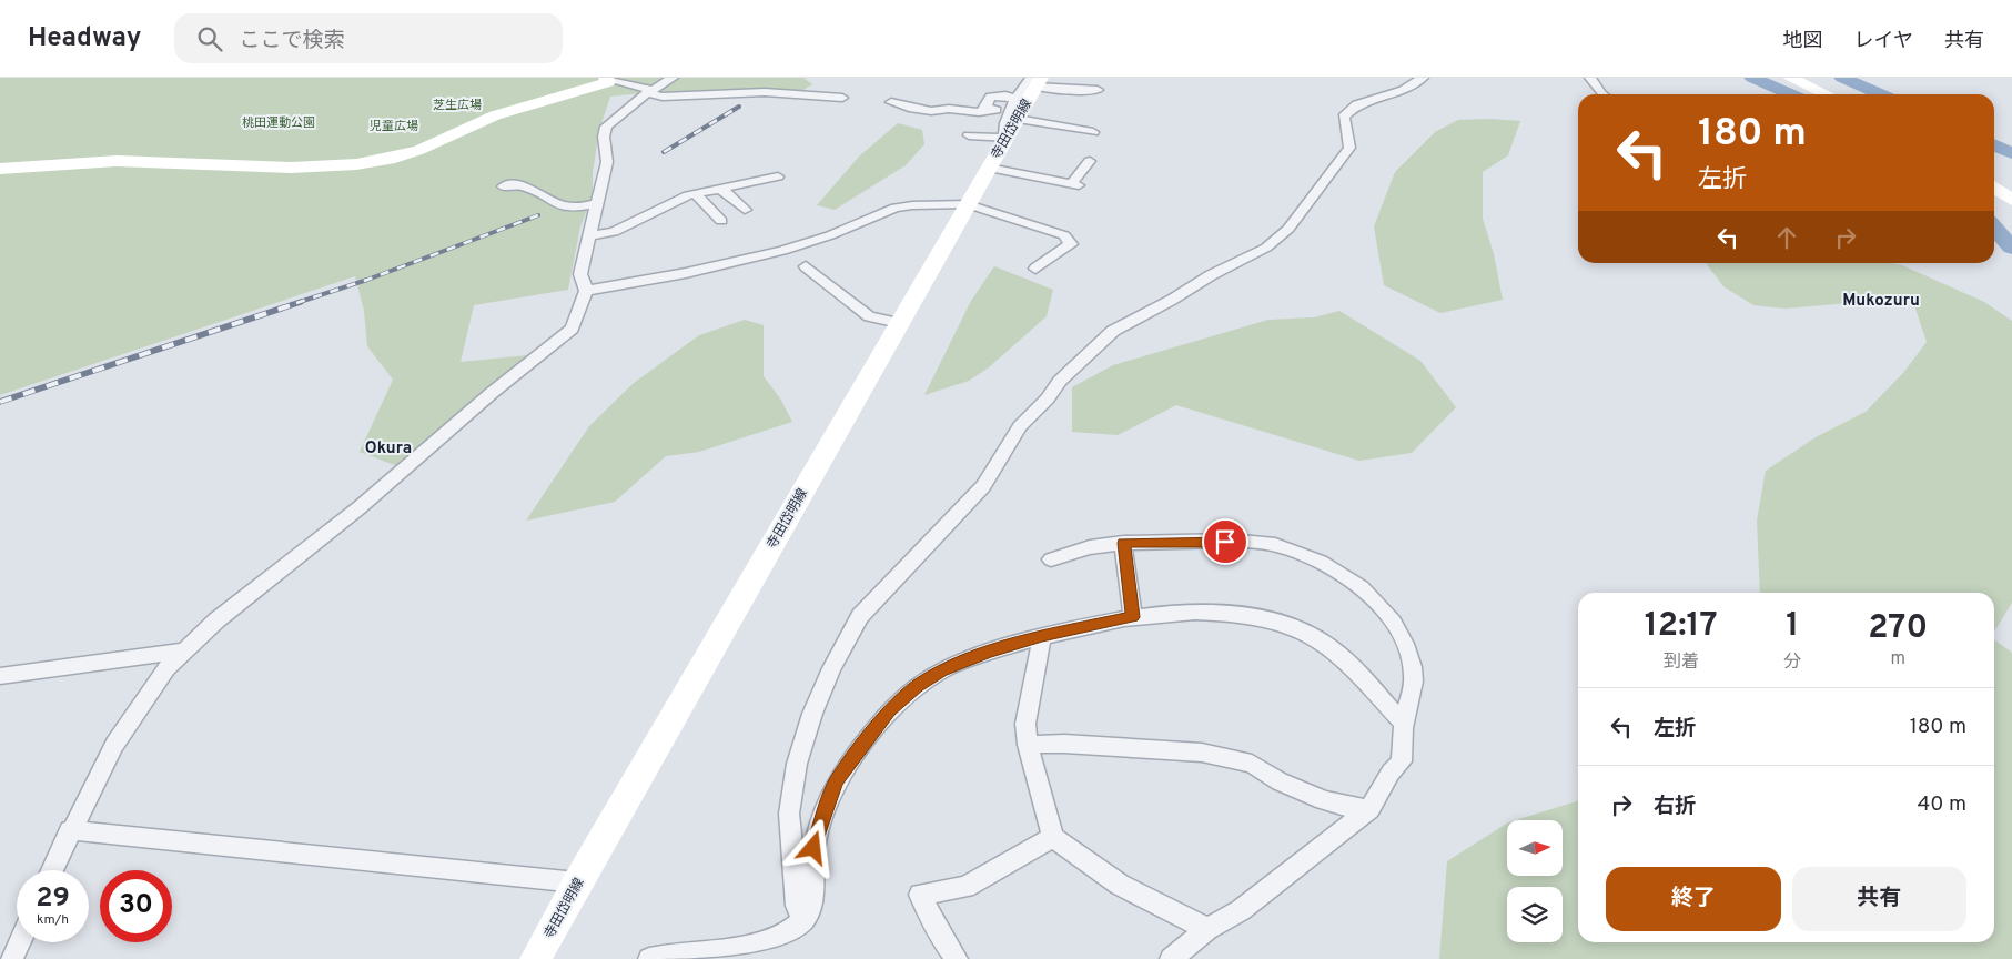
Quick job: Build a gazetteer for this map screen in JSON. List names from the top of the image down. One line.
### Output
{"streets":{"main road":["寺田岱明線"]},"districts":["Mukozuru","Okura"],"parks":["芝生広場","桃田運動公園","児童広場"],"north":"right","page":{"header":"Headway","search":"ここで検索","nav":["地図","レイヤ","共有"],"turn":["180 m","左折"],"eta":["12:17","到着","1","分","270","m"],"list":[{"name":"左折","value":"180 m"},{"name":"右折","value":"40 m"}],"buttons":["終了","共有"],"speed":"29 km/h","limit":"30"}}
